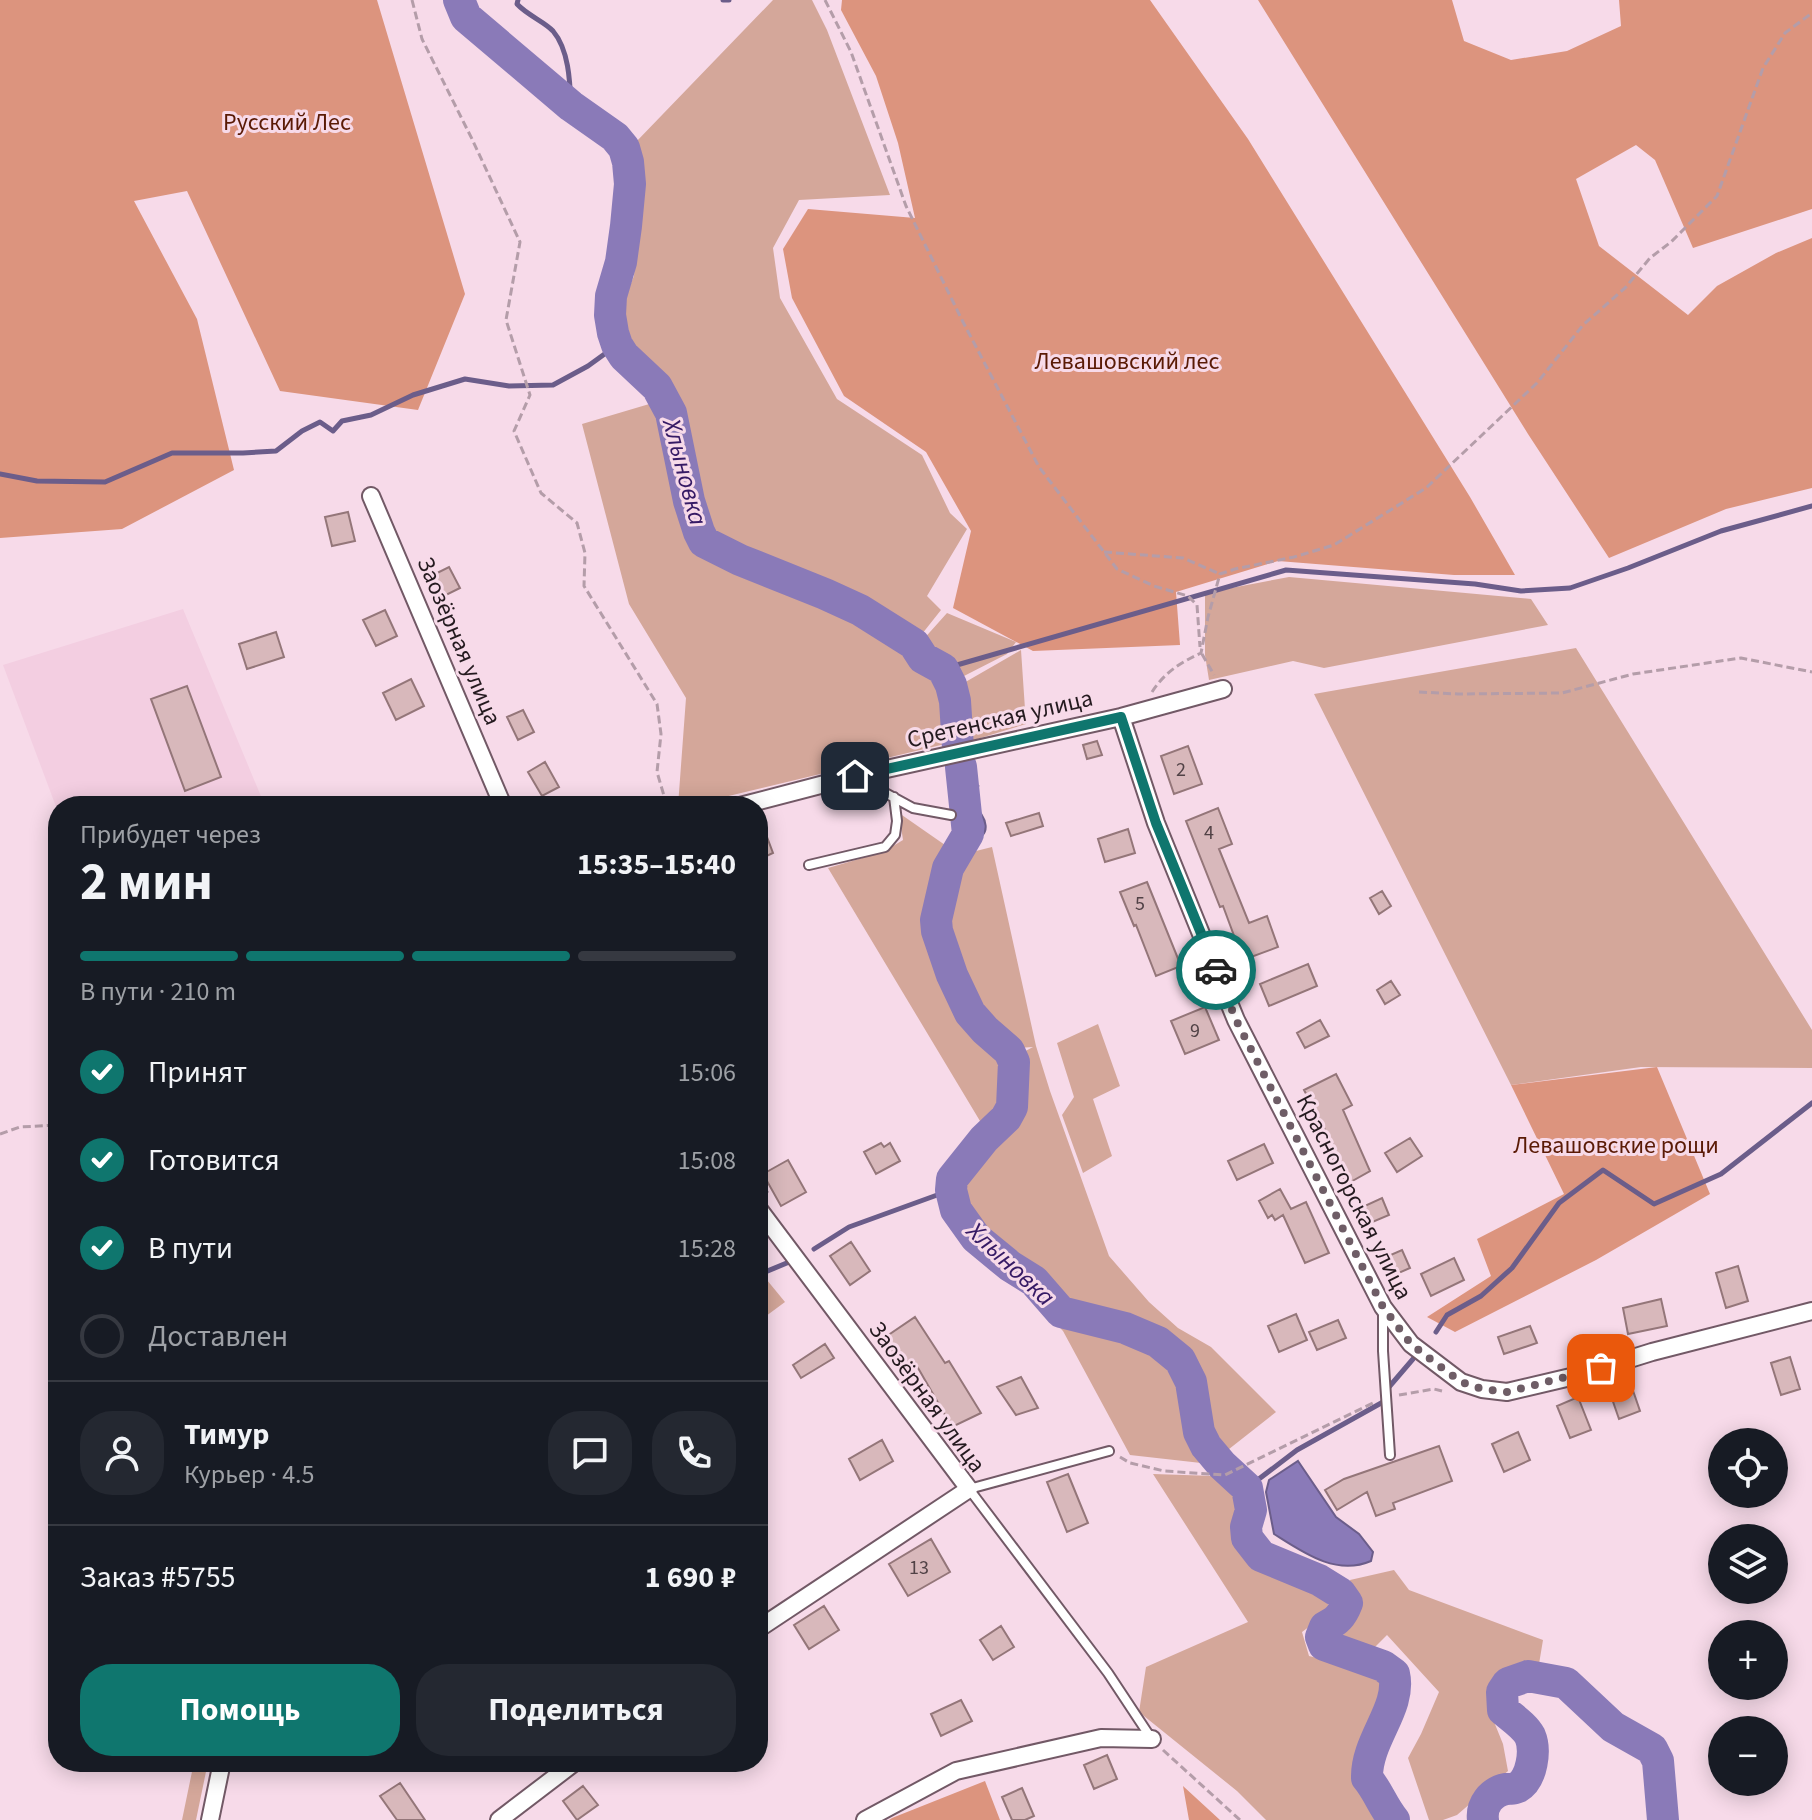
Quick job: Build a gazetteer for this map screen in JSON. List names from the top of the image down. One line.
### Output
{"streets":{"street":["Заозёрная улица","Сретенская улица","Красногорская улица"]},"crossings":[["Сретенская улица","Красногорская улица"]],"water":["Хлыновка"],"parks":["Русский Лес","Левашовский лес","Левашовские рощи"],"house_numbers":["2","4","5","9","13"],"page":{"heading":["2 мин","Прибудет через","15:35–15:40"],"panel":["Тимур","Курьер · 4.5","Заказ #5755","1 690 ₽"],"bar":"В пути · 210 m","list":[["Принят","15:06"],["Готовится","15:08"],["В пути","15:28"],"Доставлен"],"map_buttons":["+","−"],"buttons":["Помощь","Поделиться"]}}
